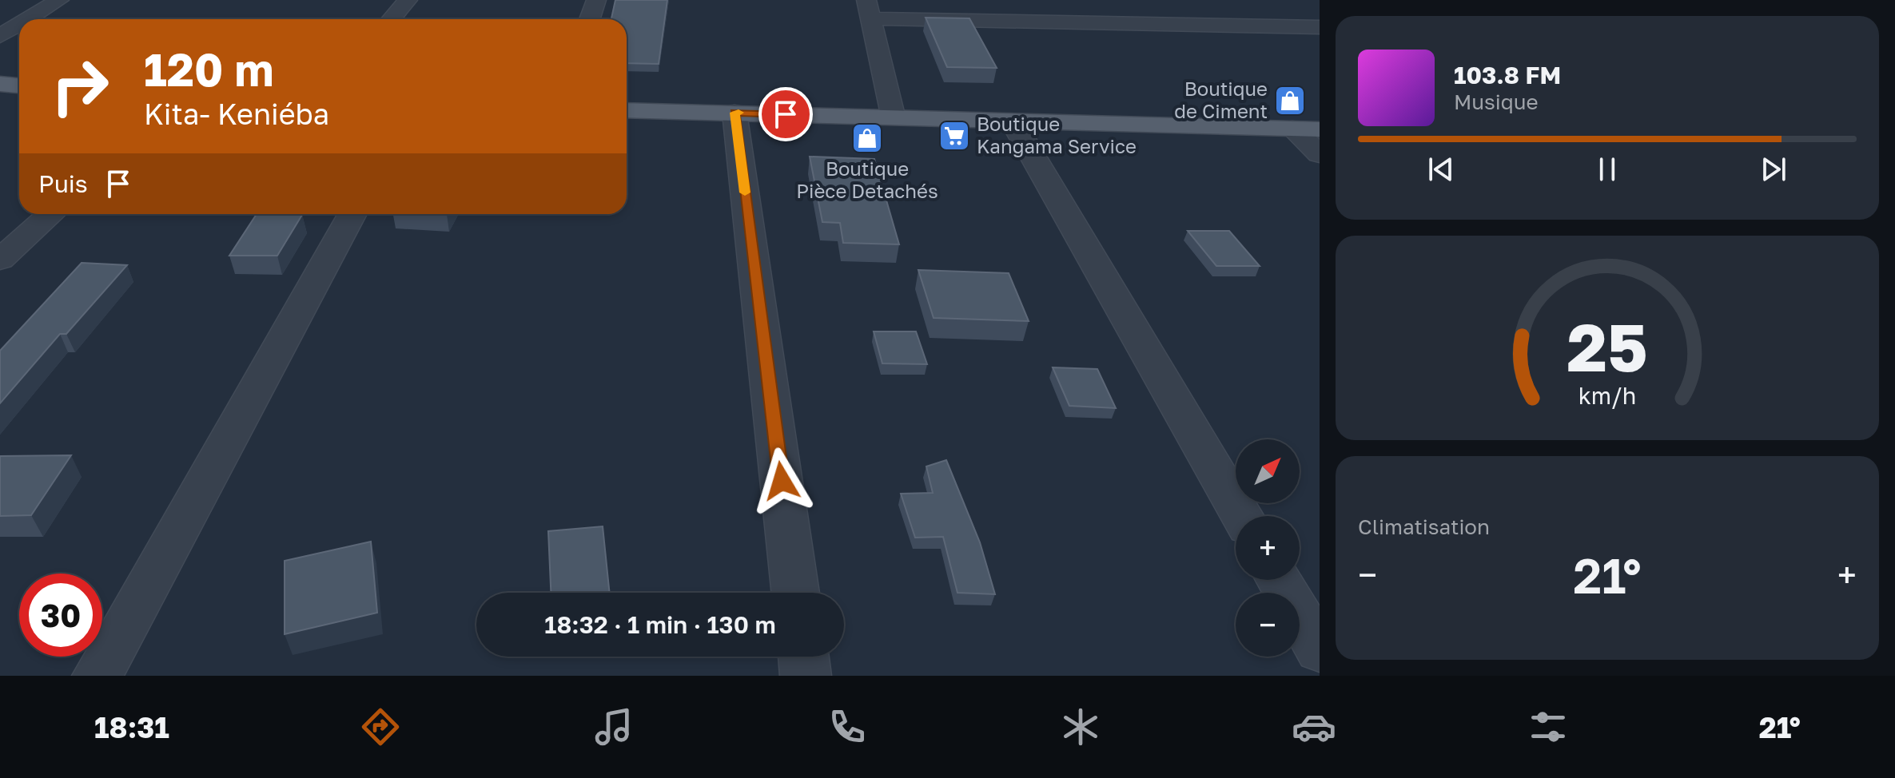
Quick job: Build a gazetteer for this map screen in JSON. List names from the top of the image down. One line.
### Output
{"places":{"shop":["Boutique de Ciment","Boutique Pièce Detachés"],"supermarket":["Boutique Kangama Service"]},"north":"top right","page":{"turn":["120 m","Kita- Keniéba"],"song":["103.8 FM","Musique"],"then":"Puis","map_buttons":["+","−"],"tile":"Climatisation","heat":["−","21°","+"],"limit":"30","trip":"18:32 · 1 min · 130 m","tabs":["18:31","21°"],"gauge":["25","km/h"]}}
